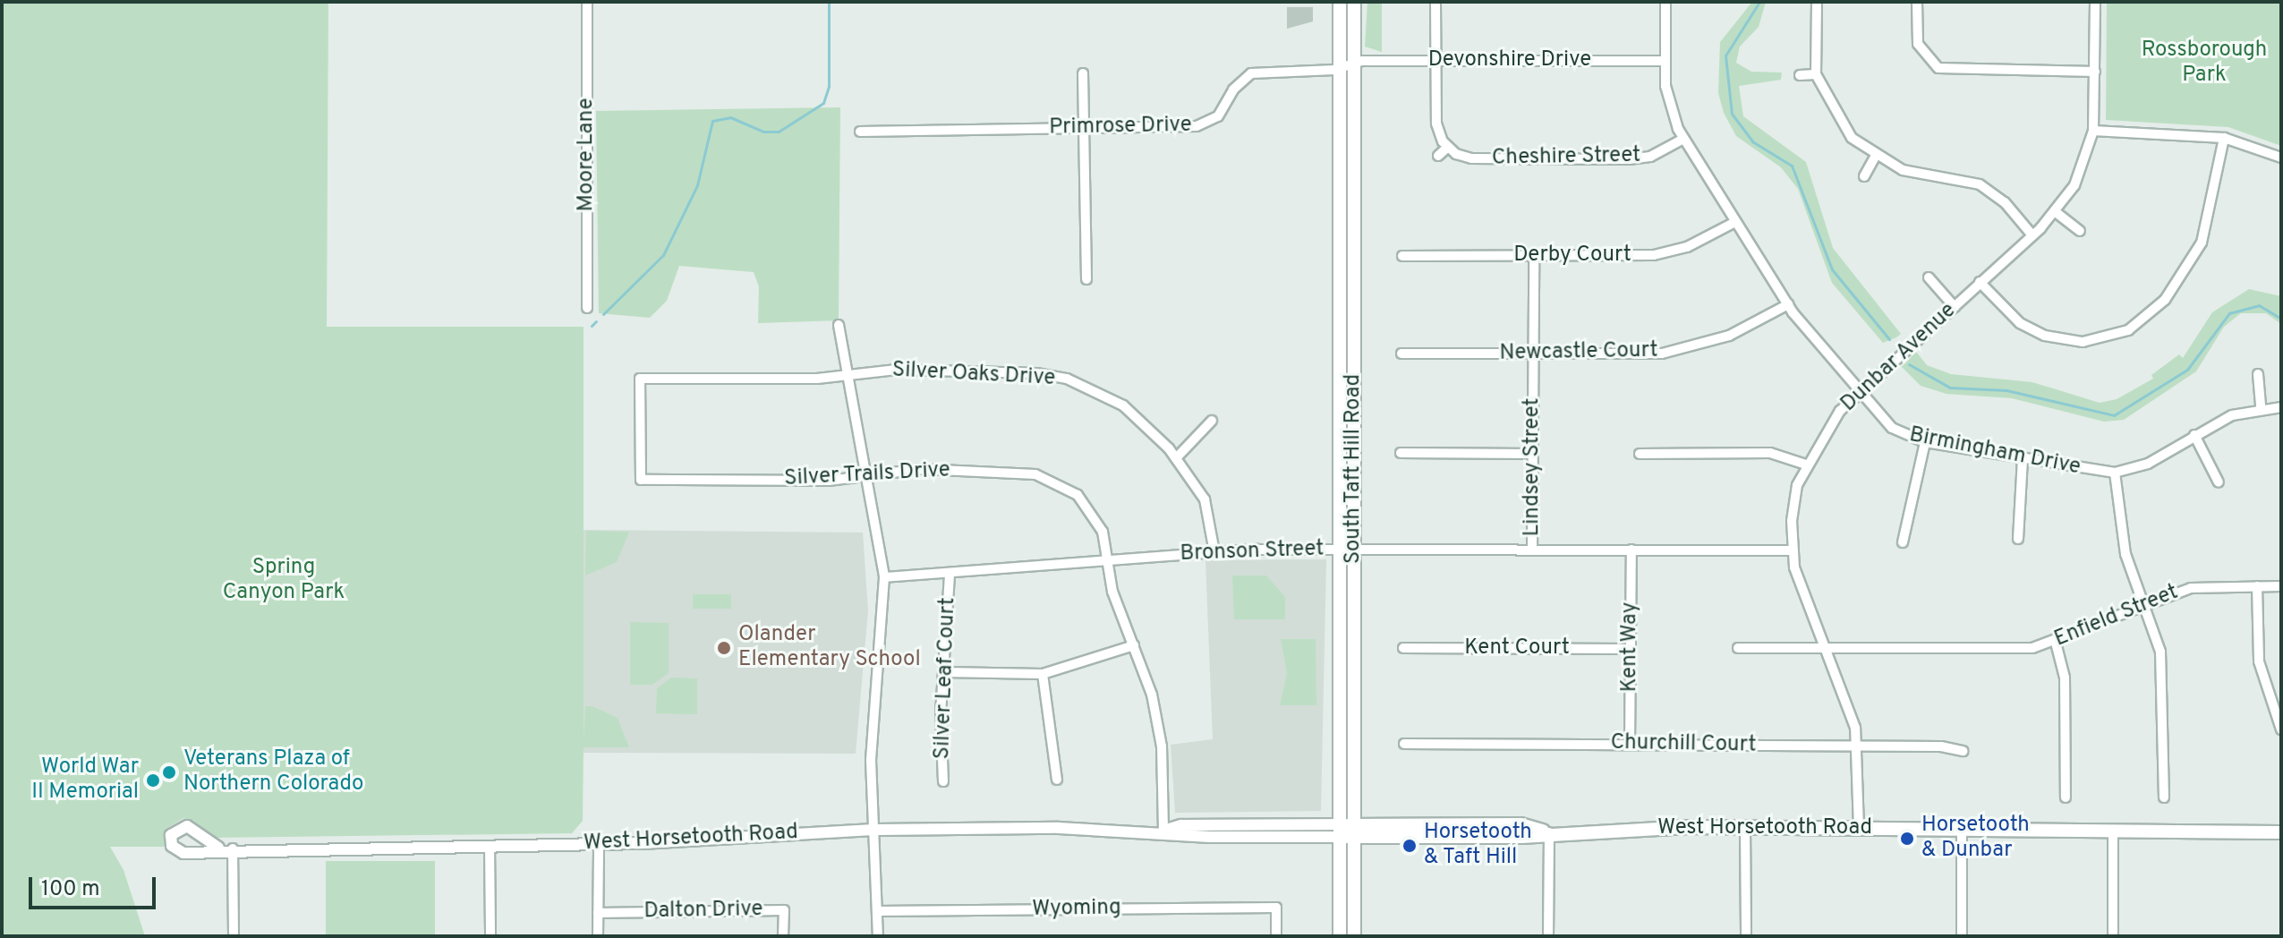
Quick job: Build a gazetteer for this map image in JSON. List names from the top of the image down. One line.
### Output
{"streets":{"main road":["South Taft Hill Road","West Horsetooth Road"],"street":["Devonshire Drive","Primrose Drive","Moore Lane","Cheshire Street","Derby Court","Newcastle Court","Dunbar Avenue","Silver Oaks Drive","Birmingham Drive","Lindsey Street","Silver Trails Drive","Bronson Street","Enfield Street","Kent Way","Kent Court","Silver Leaf Court","Churchill Court","Wyoming","Dalton Drive"]},"crossings":[["Devonshire Drive","Primrose Drive"],["Devonshire Drive","Birmingham Drive"],["Devonshire Drive","South Taft Hill Road"],["Primrose Drive","South Taft Hill Road"],["Cheshire Street","Birmingham Drive"],["Derby Court","Birmingham Drive"],["Derby Court","Lindsey Street"],["Newcastle Court","Birmingham Drive"],["Newcastle Court","Lindsey Street"],["Dunbar Avenue","Birmingham Drive"],["Dunbar Avenue","Bronson Street"],["Dunbar Avenue","Enfield Street"],["Dunbar Avenue","Churchill Court"],["Dunbar Avenue","West Horsetooth Road"],["Silver Oaks Drive","Silver Trails Drive"],["Silver Oaks Drive","Bronson Street"],["Lindsey Street","Bronson Street"],["South Taft Hill Road","Bronson Street"],["South Taft Hill Road","West Horsetooth Road"],["Silver Trails Drive","Bronson Street"],["Silver Trails Drive","West Horsetooth Road"],["Bronson Street","Kent Way"],["Bronson Street","Silver Leaf Court"],["Kent Way","Kent Court"],["Kent Way","Churchill Court"]],"parks":["Rossborough Park","Spring Canyon Park"],"places":["Olander Elementary School","Veterans Plaza of Northern Colorado","World War II Memorial","Horsetooth & Dunbar","Horsetooth & Taft Hill"],"scale_bar":"100 m"}
